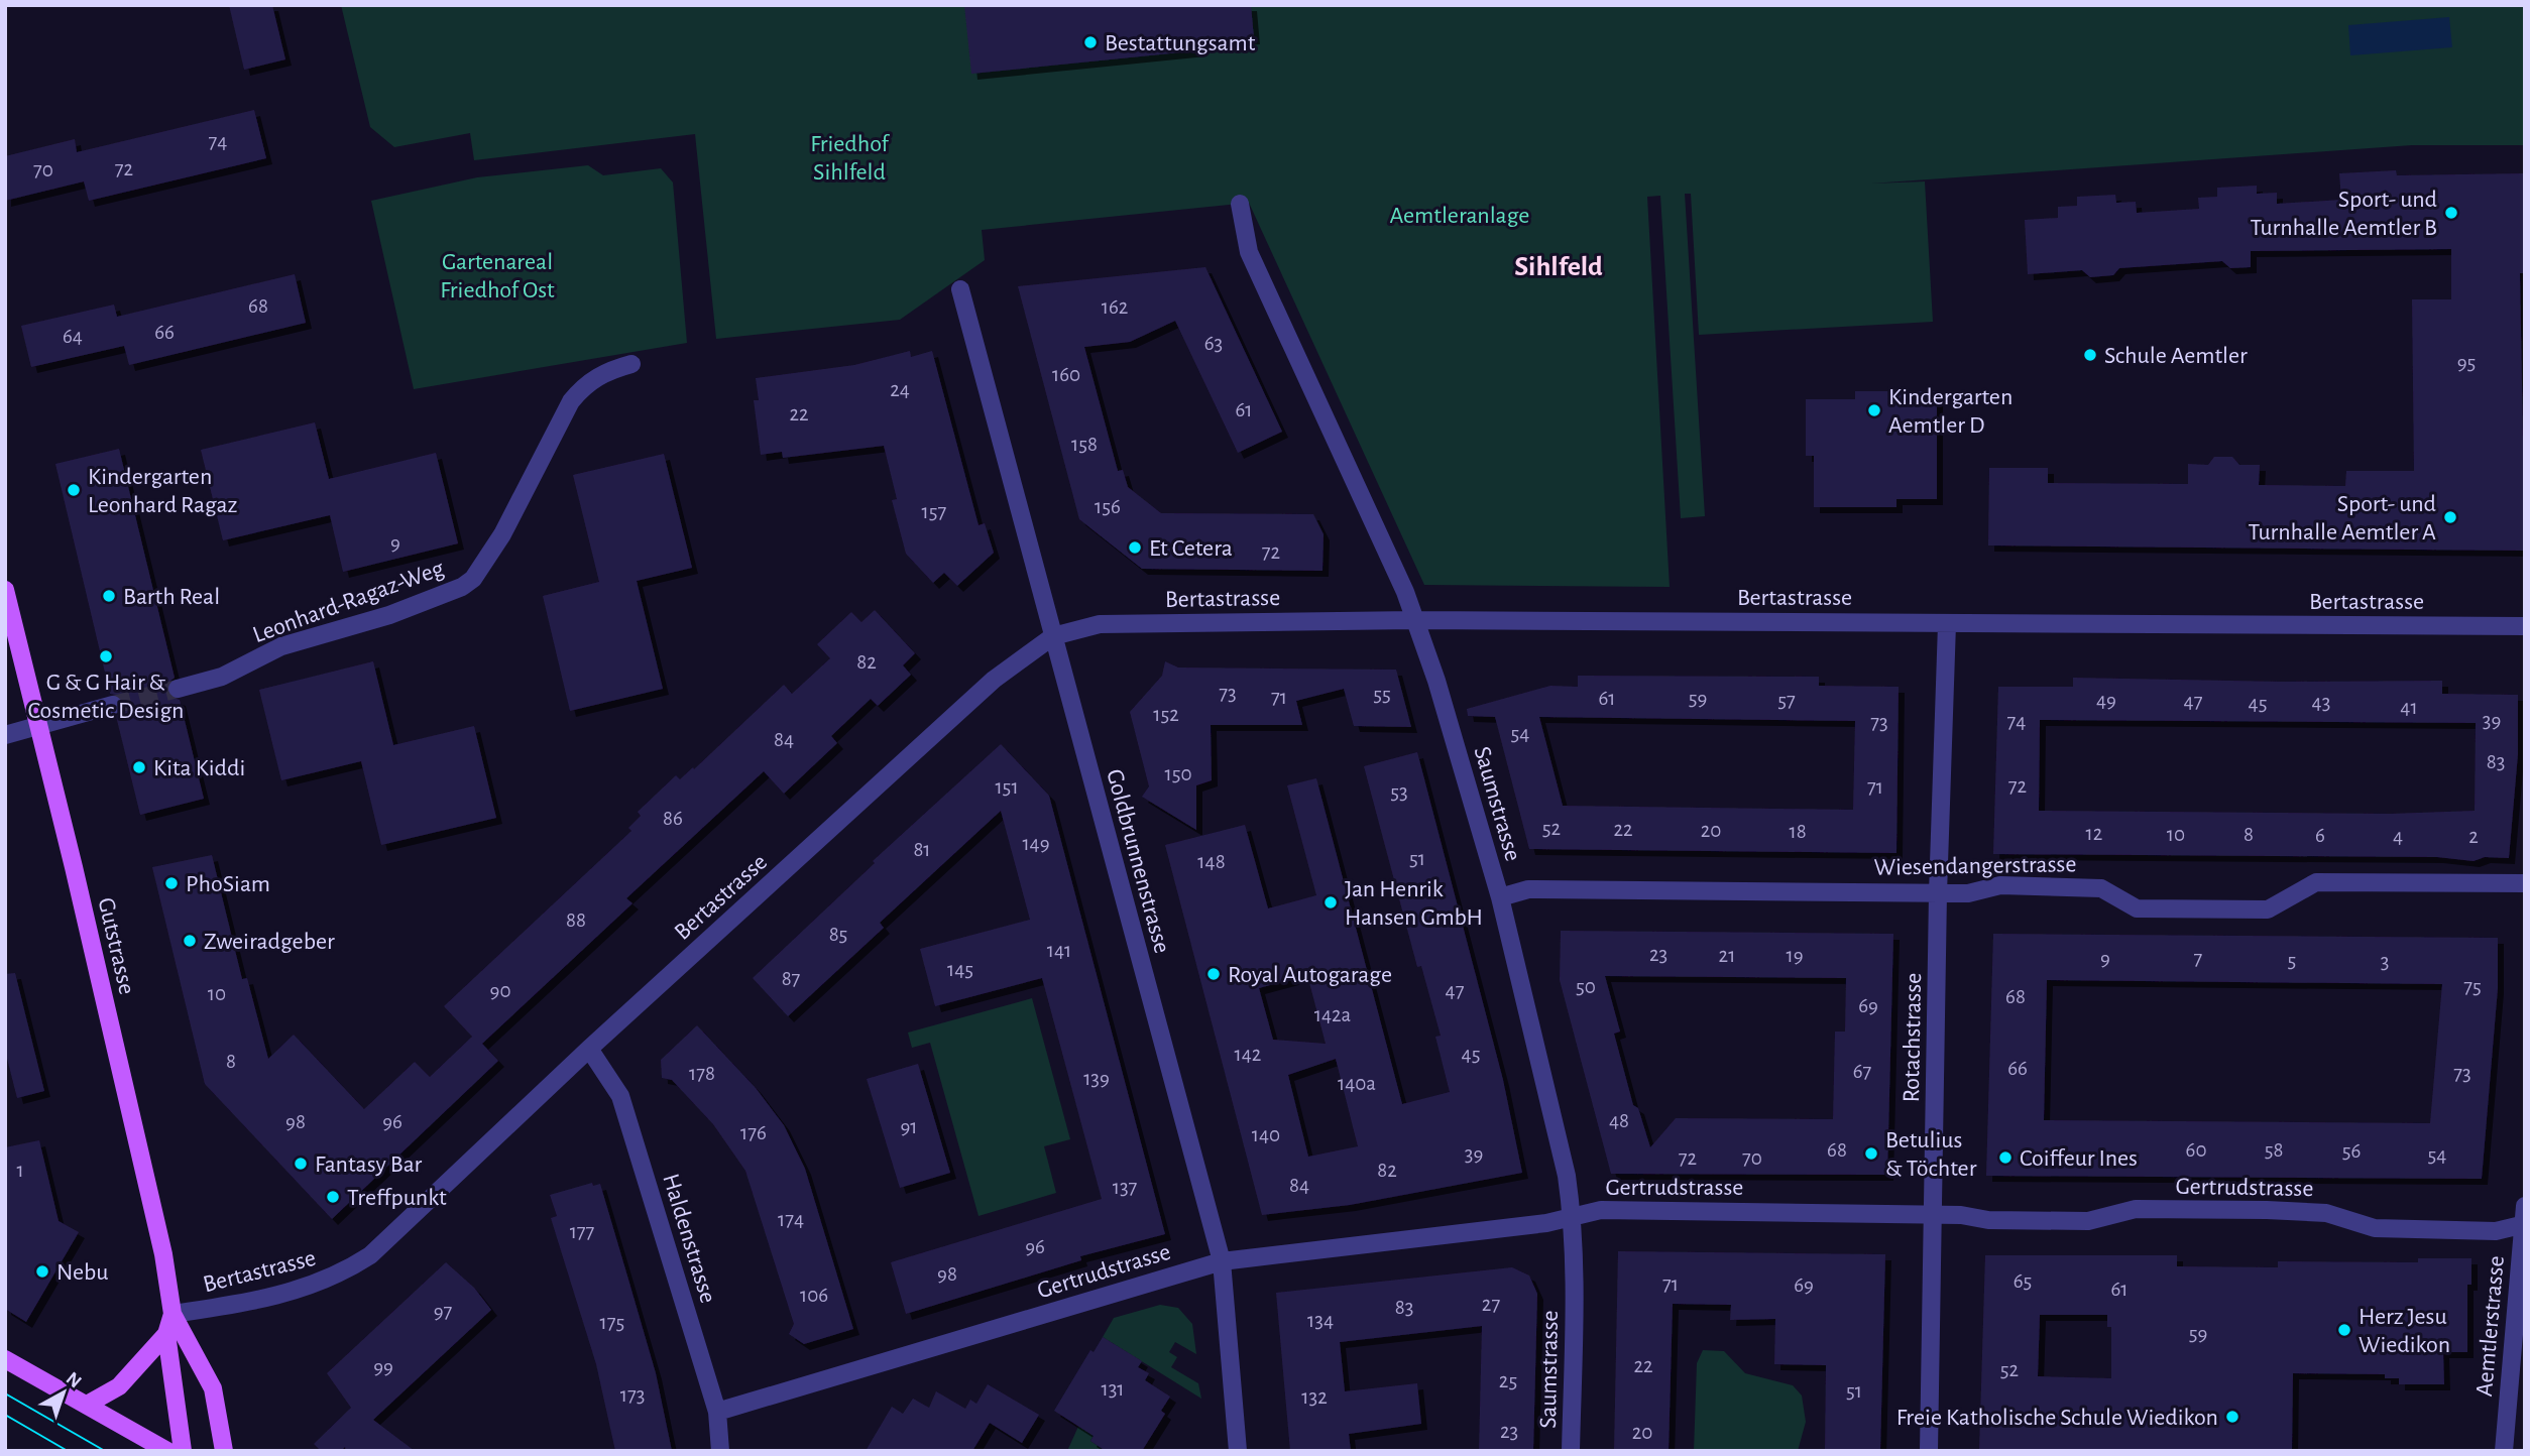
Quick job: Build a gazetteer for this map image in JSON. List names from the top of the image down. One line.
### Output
{"streets":{"main road":["Gutstrasse"],"street":["Bertastrasse","Leonhard-Ragaz-Weg","Saumstrasse","Goldbrunnenstrasse","Wiesendangerstrasse","Rotachstrasse","Gertrudstrasse","Haldenstrasse","Aemtlerstrasse"]},"crossings":[["Bertastrasse","Saumstrasse"],["Bertastrasse","Goldbrunnenstrasse"],["Bertastrasse","Gutstrasse"],["Bertastrasse","Rotachstrasse"],["Bertastrasse","Haldenstrasse"],["Saumstrasse","Wiesendangerstrasse"],["Saumstrasse","Gertrudstrasse"],["Goldbrunnenstrasse","Gertrudstrasse"],["Wiesendangerstrasse","Rotachstrasse"],["Rotachstrasse","Gertrudstrasse"],["Gertrudstrasse","Haldenstrasse"],["Gertrudstrasse","Aemtlerstrasse"]],"districts":["Sihlfeld"],"parks":["Friedhof Sihlfeld","Aemtleranlage","Gartenareal Friedhof Ost"],"places":["Bestattungsamt","Sport- und Turnhalle Aemtler B","Schule Aemtler","Kindergarten Aemtler D","Kindergarten Leonhard Ragaz","Sport- und Turnhalle Aemtler A","Et Cetera","Barth Real","G & G Hair & Cosmetic Design","Kita Kiddi","PhoSiam","Jan Henrik Hansen GmbH","Zweiradgeber","Royal Autogarage","Betulius & Töchter","Coiffeur Ines","Fantasy Bar","Treffpunkt","Nebu","Herz Jesu Wiedikon","Freie Katholische Schule Wiedikon"],"house_numbers":["74","72","70","68","162","66","64","63","95","160","24","61","22","158","156","157","9","72","82","73","55","71","61","59","57","49","47","43","45","41","152","39","74","73","54","84","83","150","72","151","71","53","86","52","22","20","18","12","10","8","6","4","2","149","81","51","148","88","85","141","23","21","19","9","7","5","3","145","87","50","75","90","47","10","68","69","142a","142","45","8","66","67","178","73","139","140a","48","98","96","91","176","140","68","60","58","56","39","54","72","70","1","82","84","137","174","177","96","98","65","71","69","61","106","27","83","97","134","175","59","22","99","52","25","131","51","173","132","23","20"],"north":"top right"}
